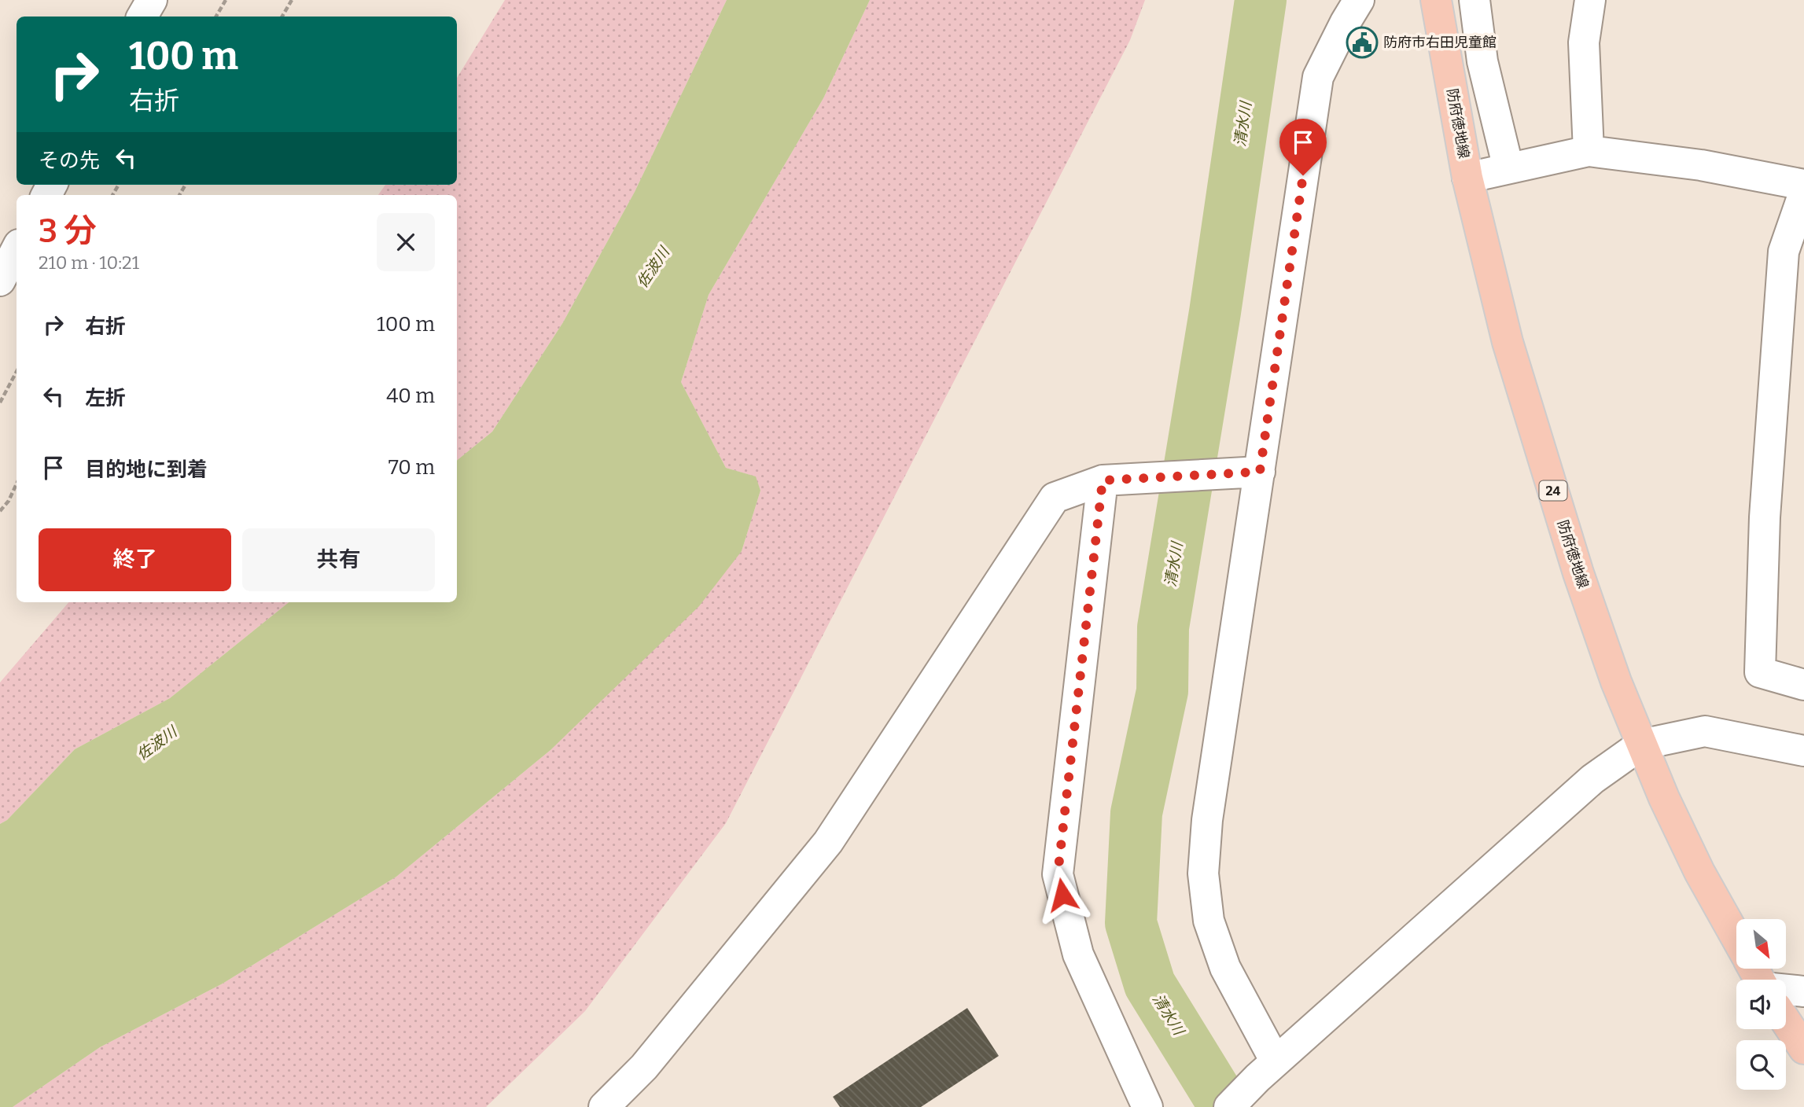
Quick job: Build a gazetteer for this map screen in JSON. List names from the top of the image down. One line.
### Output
{"streets":{"main road":["防府徳地線","24"]},"water":["清水川","佐波川"],"places":{"public building":["防府市右田児童館"]},"north":"bottom right","page":{"turn":["100 m","右折"],"then":"その先","heading":["3 分","210 m · 10:21"],"list":[{"name":"右折","value":"100 m"},{"name":"左折","value":"40 m"},{"name":"目的地に到着","value":"70 m"}],"buttons":["終了","共有"]}}
